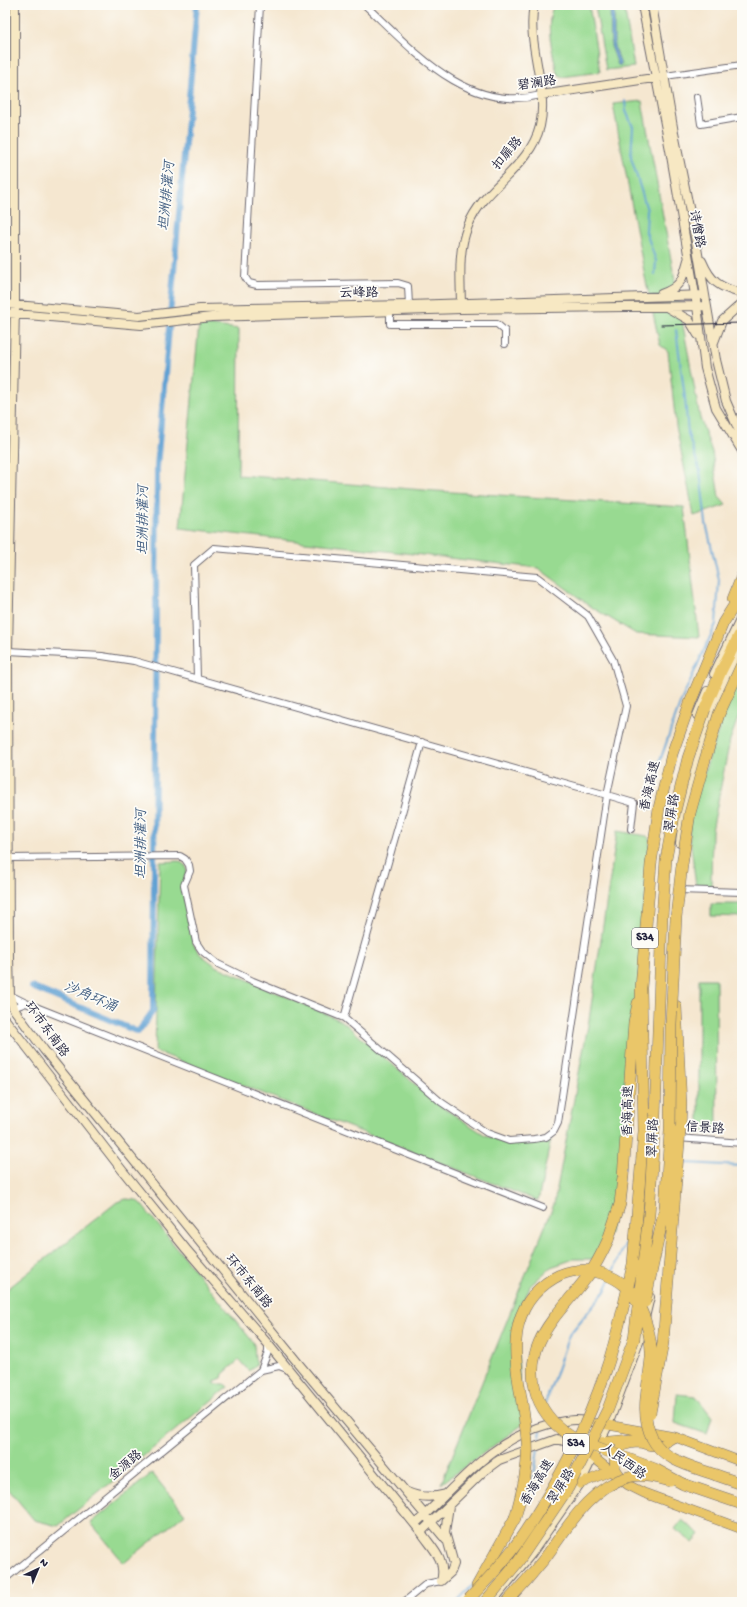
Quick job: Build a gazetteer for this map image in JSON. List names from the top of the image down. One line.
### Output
{"streets":{"highway":["香海高速","S34"],"main road":["碧澜路","扣扉路","诗僧路","云峰路","翠屏路","环市东南路","人民西路"],"street":["信景路","金源路"]},"crossings":[["碧澜路","扣扉路"],["碧澜路","诗僧路"],["扣扉路","云峰路"],["诗僧路","云峰路"],["云峰路","环市东南路"],["香海高速","翠屏路"],["翠屏路","信景路"],["翠屏路","人民西路"],["环市东南路","人民西路"]],"water":["坦洲排灌河","沙角环涌"],"north":"top right"}
